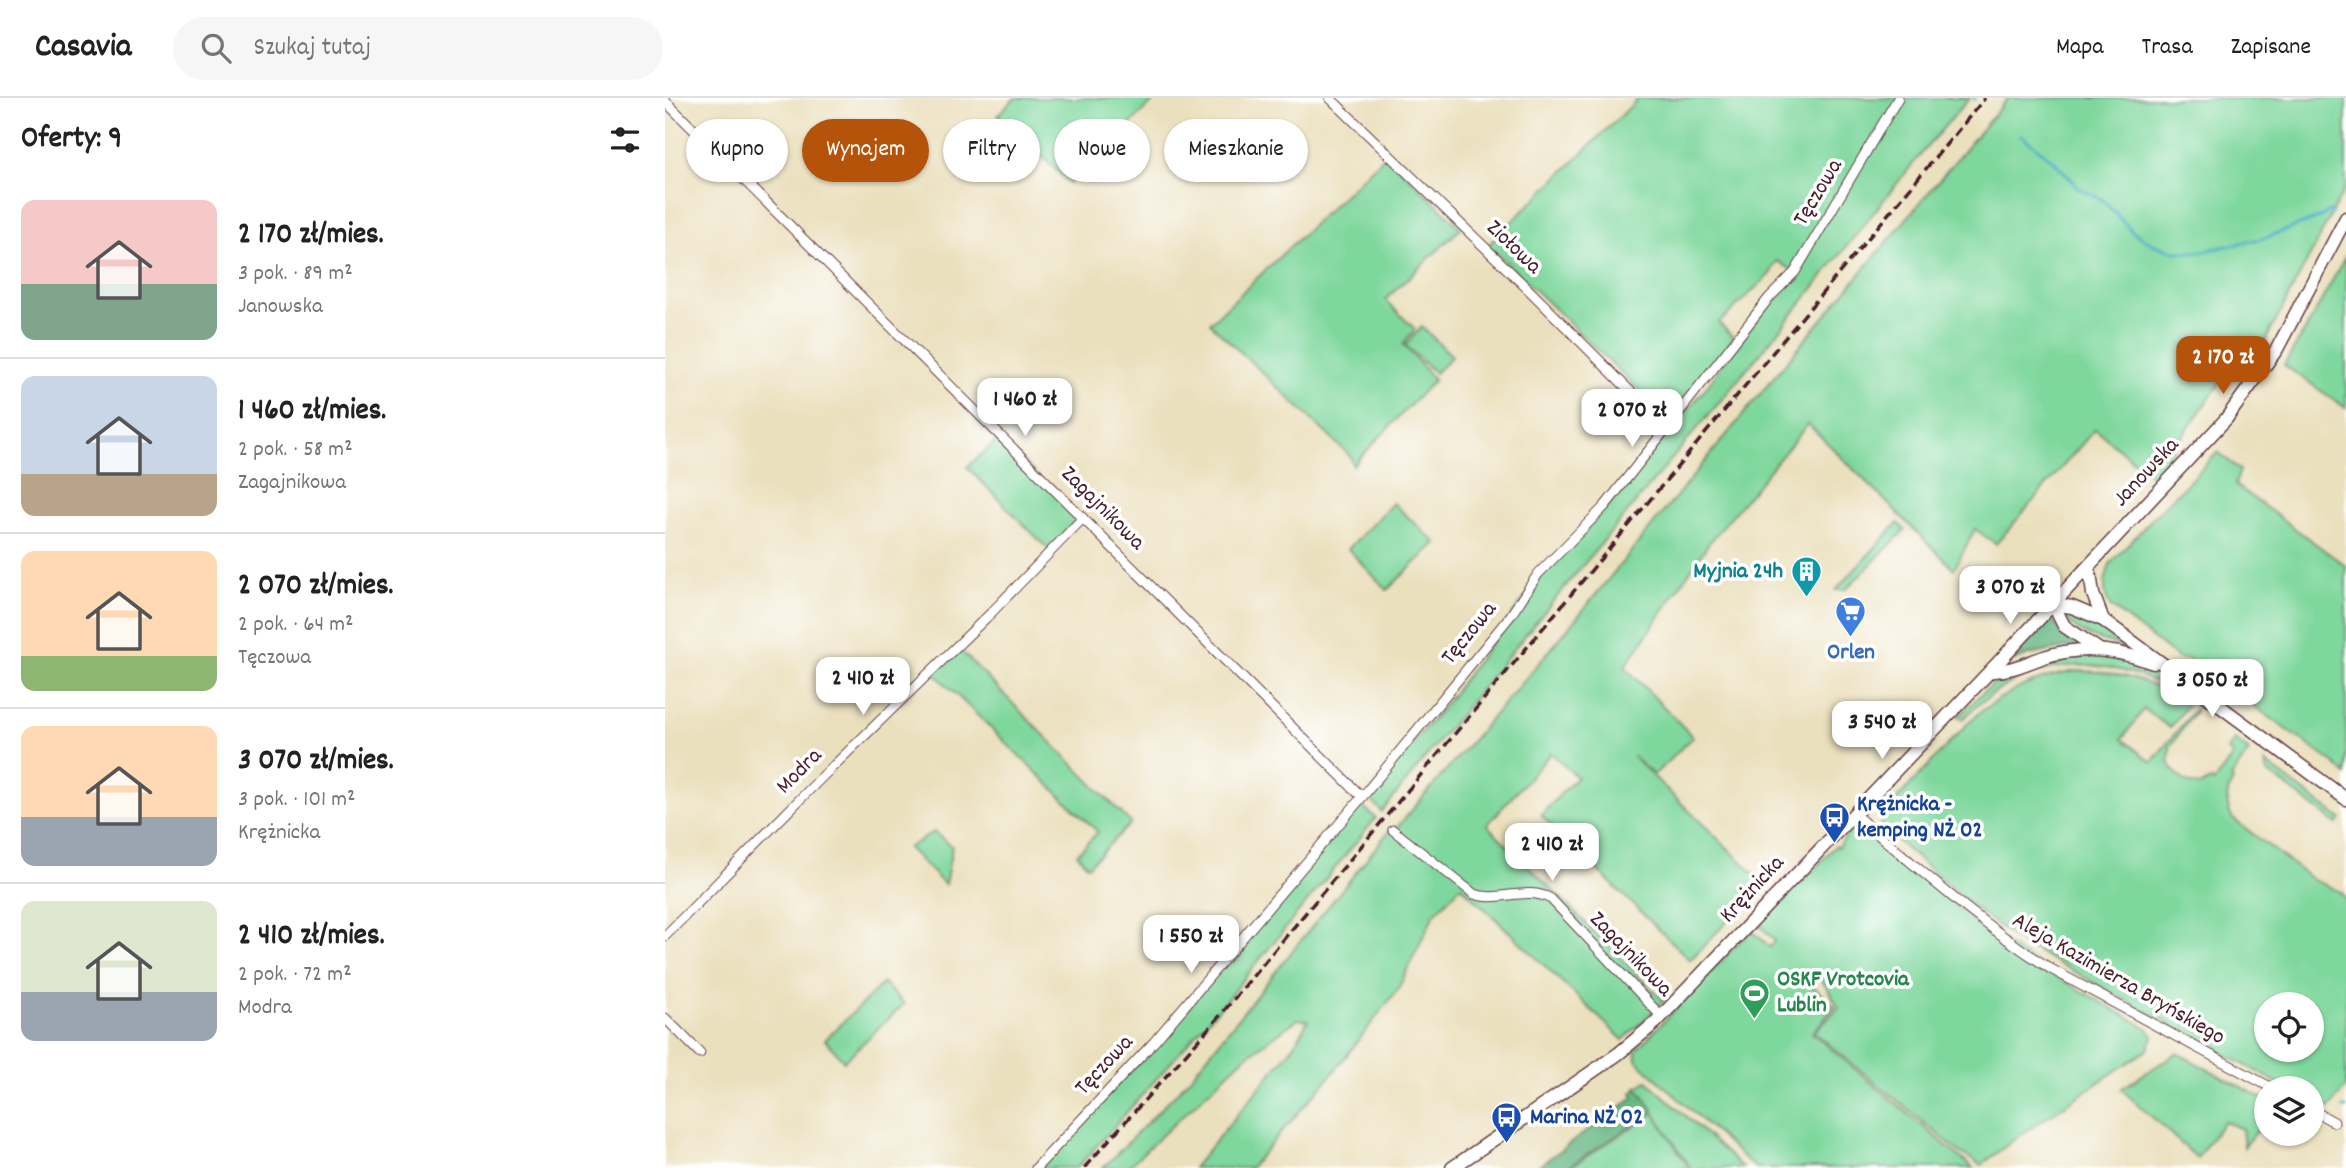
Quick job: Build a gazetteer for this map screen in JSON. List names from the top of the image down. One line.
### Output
{"streets":{"street":["Tęczowa","Ziołowa","Janowska","Zagajnikowa","Modra","Krężnicka","Aleja Kazimierza Bryńskiego"]},"crossings":[["Tęczowa","Ziołowa"],["Tęczowa","Zagajnikowa"],["Janowska","Krężnicka"],["Zagajnikowa","Modra"],["Zagajnikowa","Krężnicka"],["Krężnicka","Aleja Kazimierza Bryńskiego"]],"places":{"building":["Myjnia 24h"],"supermarket":["Orlen"],"bus stop":["Krężnicka - kemping NŻ 02","Marina NŻ 02"],"sports":["OSKF Vrotcovia Lublin"]},"page":{"header":"Casavia","search":"Szukaj tutaj","nav":["Mapa","Trasa","Zapisane"],"heading":"Oferty: 9","chip":["Kupno","Wynajem","Filtry","Nowe","Mieszkanie"],"list":[{"name":"2 170 zł/mies.","note":"3 pok. · 89 m² · Janowska"},{"name":"1 460 zł/mies.","note":"2 pok. · 58 m² · Zagajnikowa"},{"name":"2 070 zł/mies.","note":"2 pok. · 64 m² · Tęczowa"},{"name":"3 070 zł/mies.","note":"3 pok. · 101 m² · Krężnicka"},{"name":"2 410 zł/mies.","note":"2 pok. · 72 m² · Modra"}],"price":["2 170 zł","1 460 zł","2 070 zł","3 070 zł","2 410 zł","3 050 zł","3 540 zł","2 410 zł","1 550 zł"]}}
